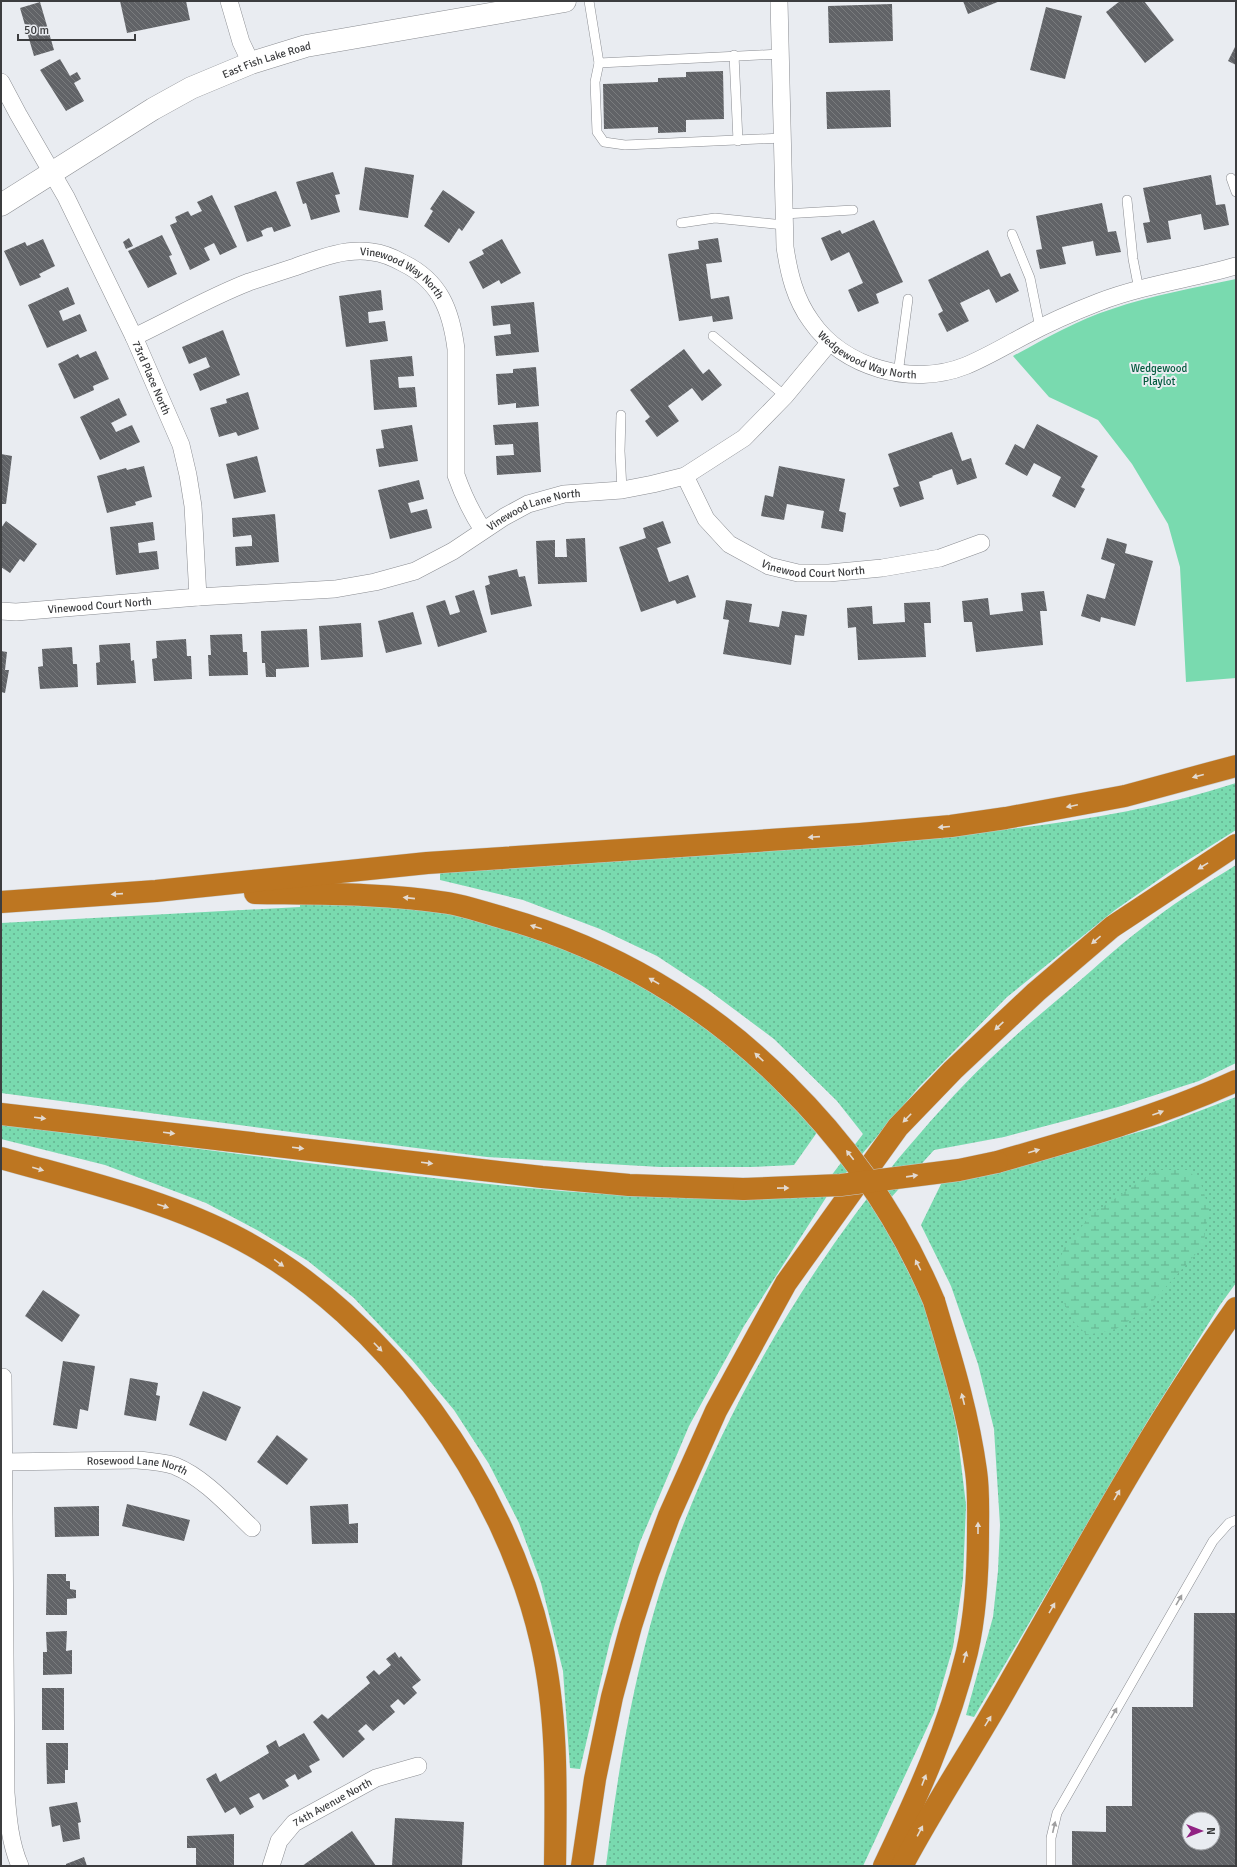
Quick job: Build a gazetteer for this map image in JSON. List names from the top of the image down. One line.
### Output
{"streets":{"street":["East Fish Lake Road","Vinewood Way North","Wedgewood Way North","73rd Place North","Vinewood Lane North","Vinewood Court North","Rosewood Lane North","74th Avenue North"]},"crossings":[["East Fish Lake Road","73rd Place North"],["Vinewood Way North","73rd Place North"],["Vinewood Way North","Vinewood Lane North"],["Wedgewood Way North","Vinewood Lane North"],["73rd Place North","Vinewood Lane North"],["73rd Place North","Vinewood Court North"],["Vinewood Lane North","Vinewood Court North"]],"parks":["Wedgewood Playlot"],"scale_bar":"50 m","north":"right"}
